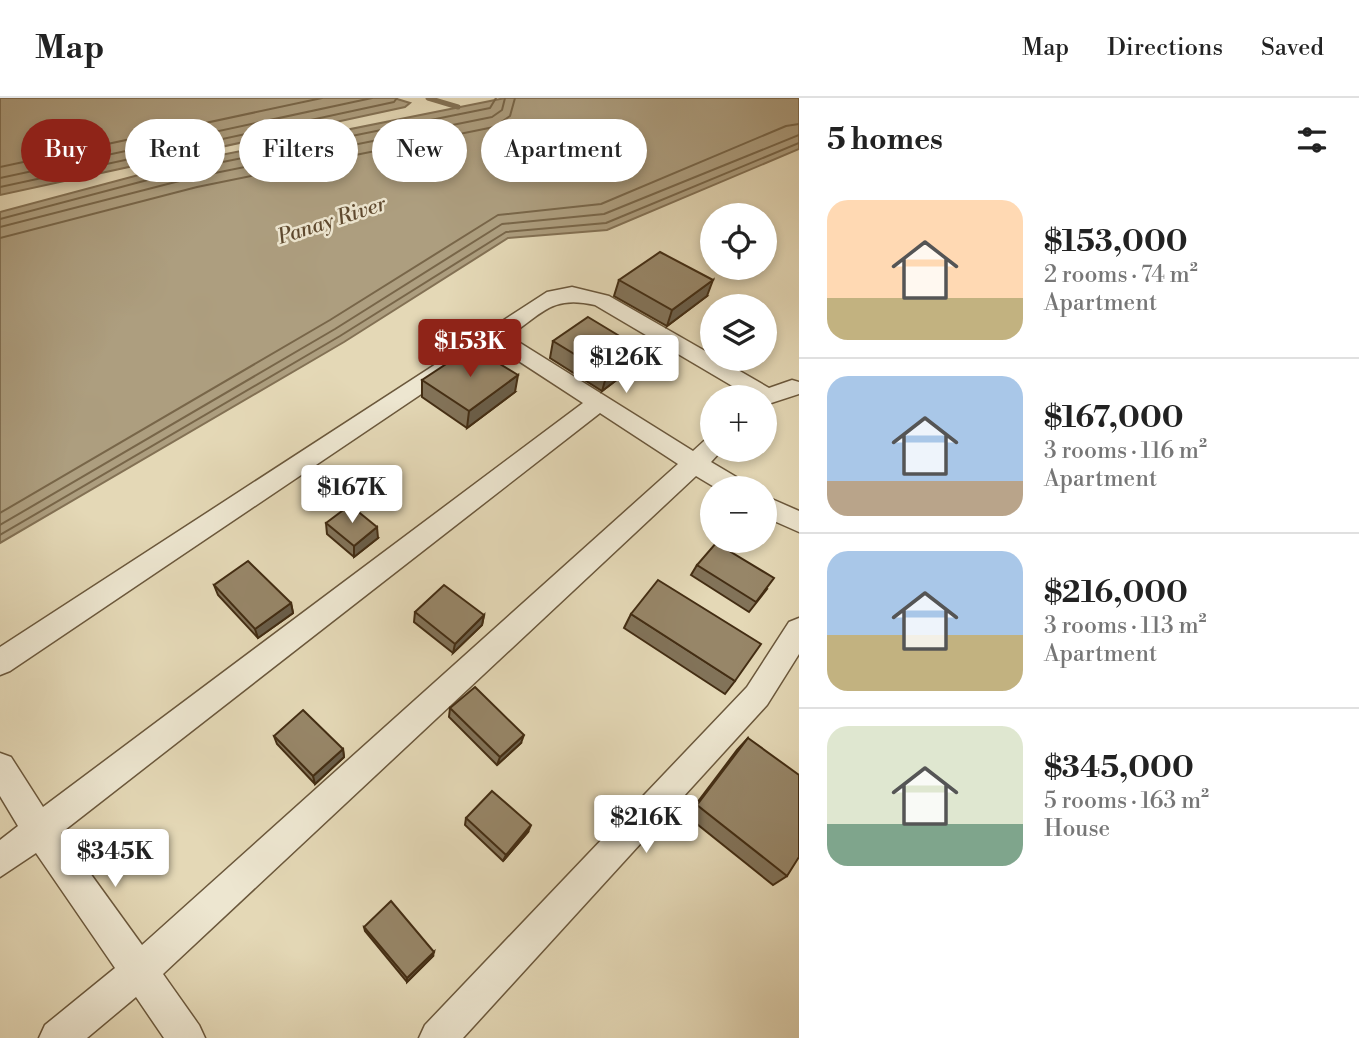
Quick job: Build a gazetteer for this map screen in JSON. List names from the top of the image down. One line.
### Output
{"water":["Panay River"],"page":{"header":"Map","nav":["Map","Directions","Saved"],"heading":"5 homes","chip":["Buy","Rent","Filters","New","Apartment"],"list":[{"name":"$153,000","note":"2 rooms · 74 m² · Apartment"},{"name":"$167,000","note":"3 rooms · 116 m² · Apartment"},{"name":"$216,000","note":"3 rooms · 113 m² · Apartment"},{"name":"$345,000","note":"5 rooms · 163 m² · House"}],"map_buttons":["+","−"],"price":["$153K","$126K","$167K","$216K","$345K"]}}
